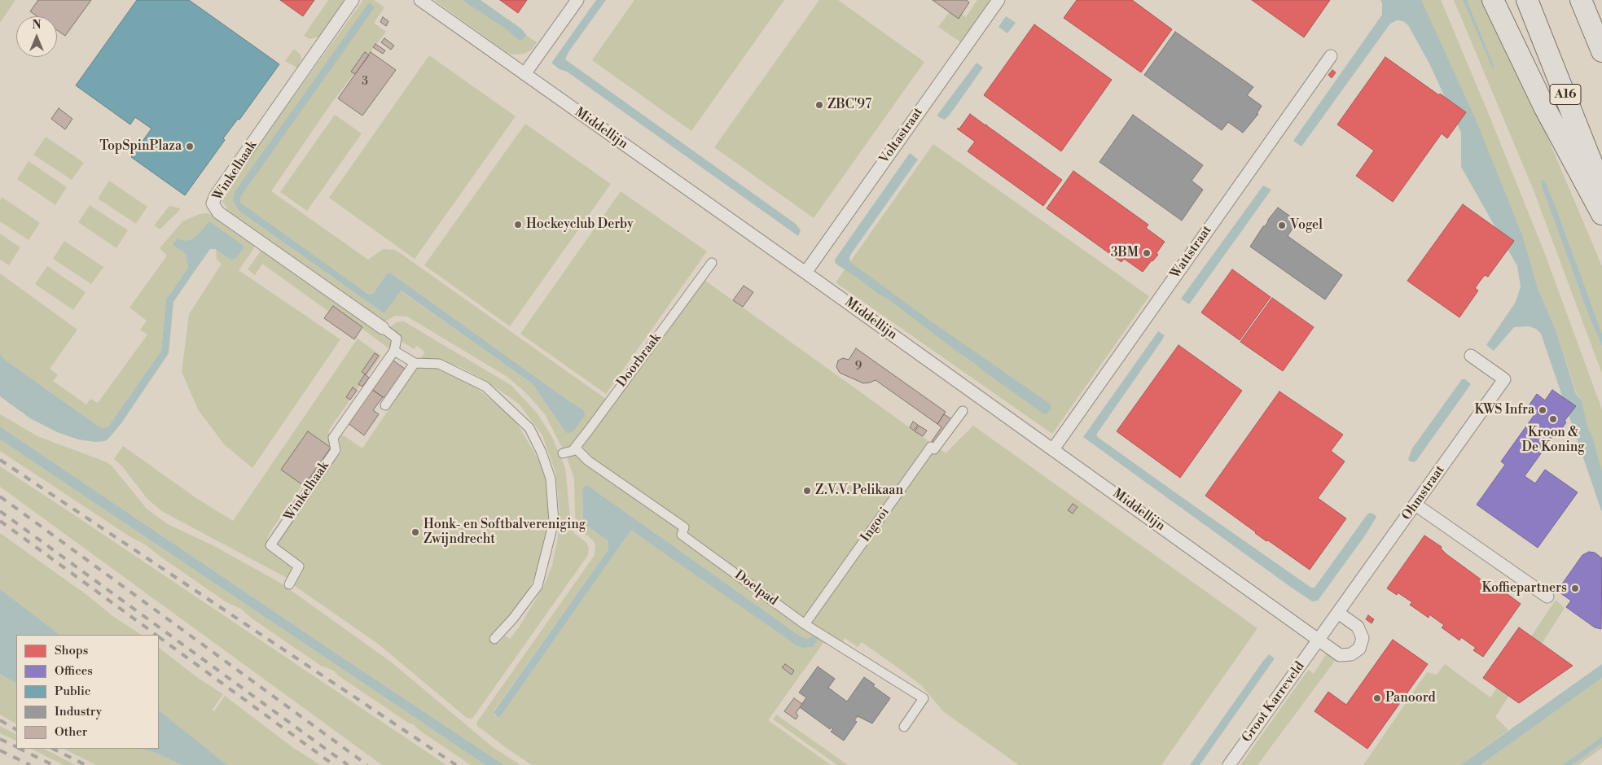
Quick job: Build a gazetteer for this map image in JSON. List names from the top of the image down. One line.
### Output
{"streets":{"highway":["A16"],"street":["Middellijn","Voltastraat","Winkelhaak","Wattstraat","Doorbraak","Ohmstraat","Ingooi","Doelpad","Groot Karreveld"]},"crossings":[["Middellijn","Voltastraat"],["Middellijn","Wattstraat"],["Middellijn","Ohmstraat"],["Middellijn","Groot Karreveld"],["Doorbraak","Doelpad"],["Ohmstraat","Groot Karreveld"],["Ingooi","Doelpad"]],"places":["ZBC'97","TopSpinPlaza","Hockeyclub Derby","Vogel","3BM","KWS Infra","Kroon & De Koning","Z.V.V. Pelikaan","Honk- en Softbalvereniging Zwijndrecht","Koffiepartners","Panoord"],"house_numbers":["3","9"],"legend":["Shops","Offices","Public","Industry","Other"],"north":"top"}
